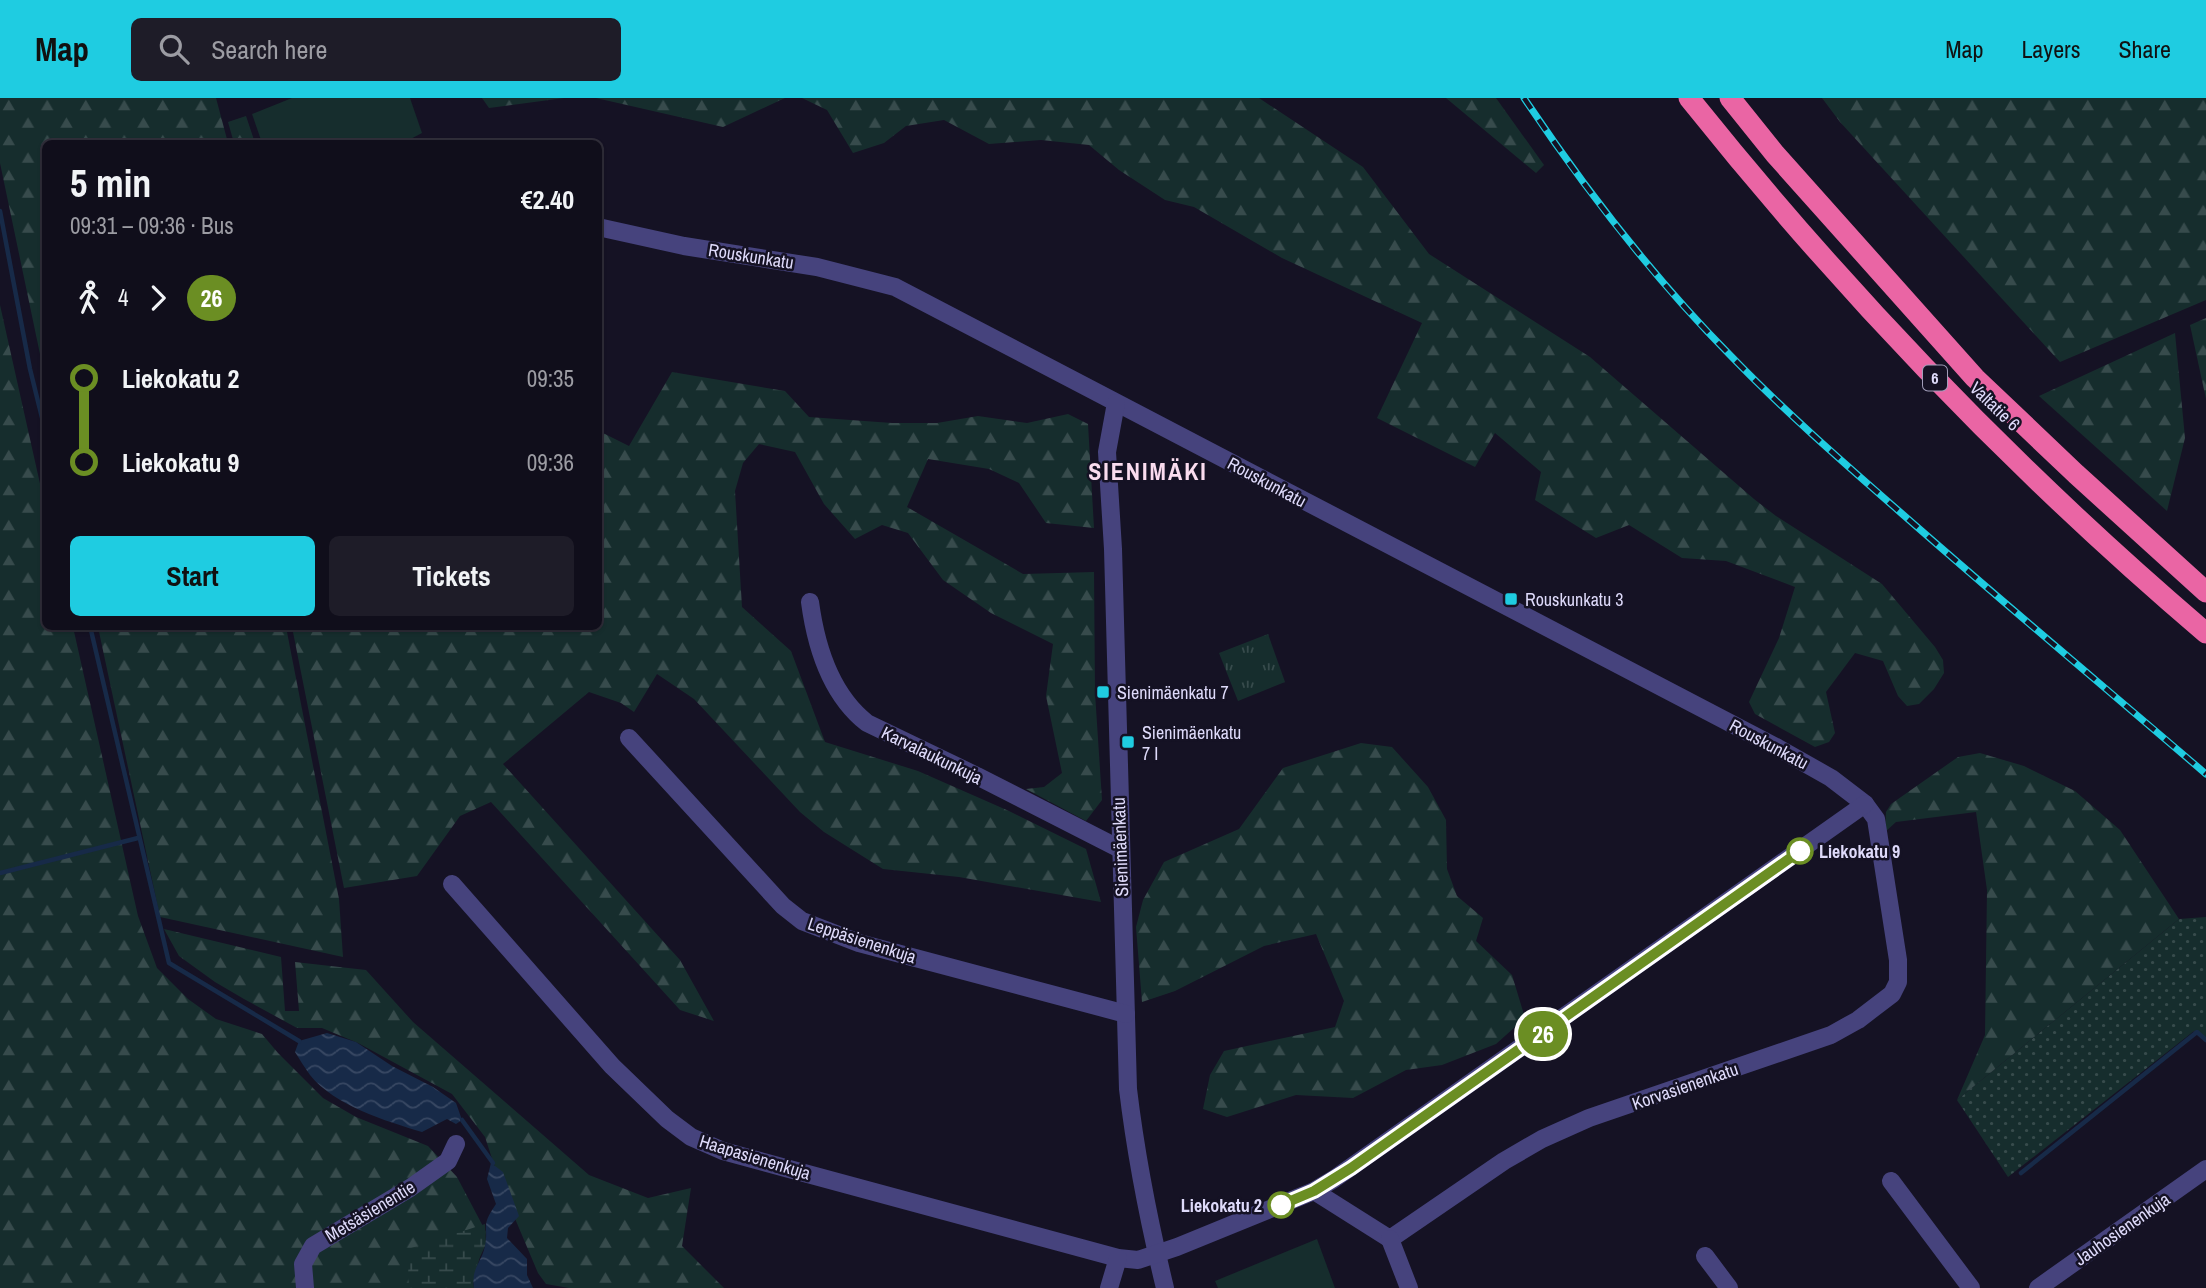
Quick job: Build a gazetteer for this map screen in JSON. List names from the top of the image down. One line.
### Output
{"streets":{"highway":["6","Valtatie 6"],"street":["Rouskunkatu","Karvalaukunkuja","Sienimäenkatu","Leppäsienenkuja","Korvasienenkatu","Haapasienenkuja","Metsäsienentie","Jauhosienenkuja"]},"crossings":[["Rouskunkatu","Sienimäenkatu"],["Rouskunkatu","Korvasienenkatu"],["Rouskunkatu","Haapasienenkuja"],["Karvalaukunkuja","Sienimäenkatu"],["Sienimäenkatu","Leppäsienenkuja"],["Sienimäenkatu","Haapasienenkuja"],["Korvasienenkatu","Haapasienenkuja"]],"districts":["SIENIMÄKI"],"places":{"transit":["Rouskunkatu 3","Sienimäenkatu 7","Sienimäenkatu 7 I"],"other":["Liekokatu 9","Liekokatu 2"]},"lines":["bus line 26"],"page":{"header":"Map","search":"Search here","nav":["Map","Layers","Share"],"on_map":"26","heading":["5 min","09:31 – 09:36 · Bus","€2.40"],"legs":["4","26"],"list":[{"name":"Liekokatu 2","value":"09:35"},{"name":"Liekokatu 9","value":"09:36"}],"buttons":["Start","Tickets"]}}
